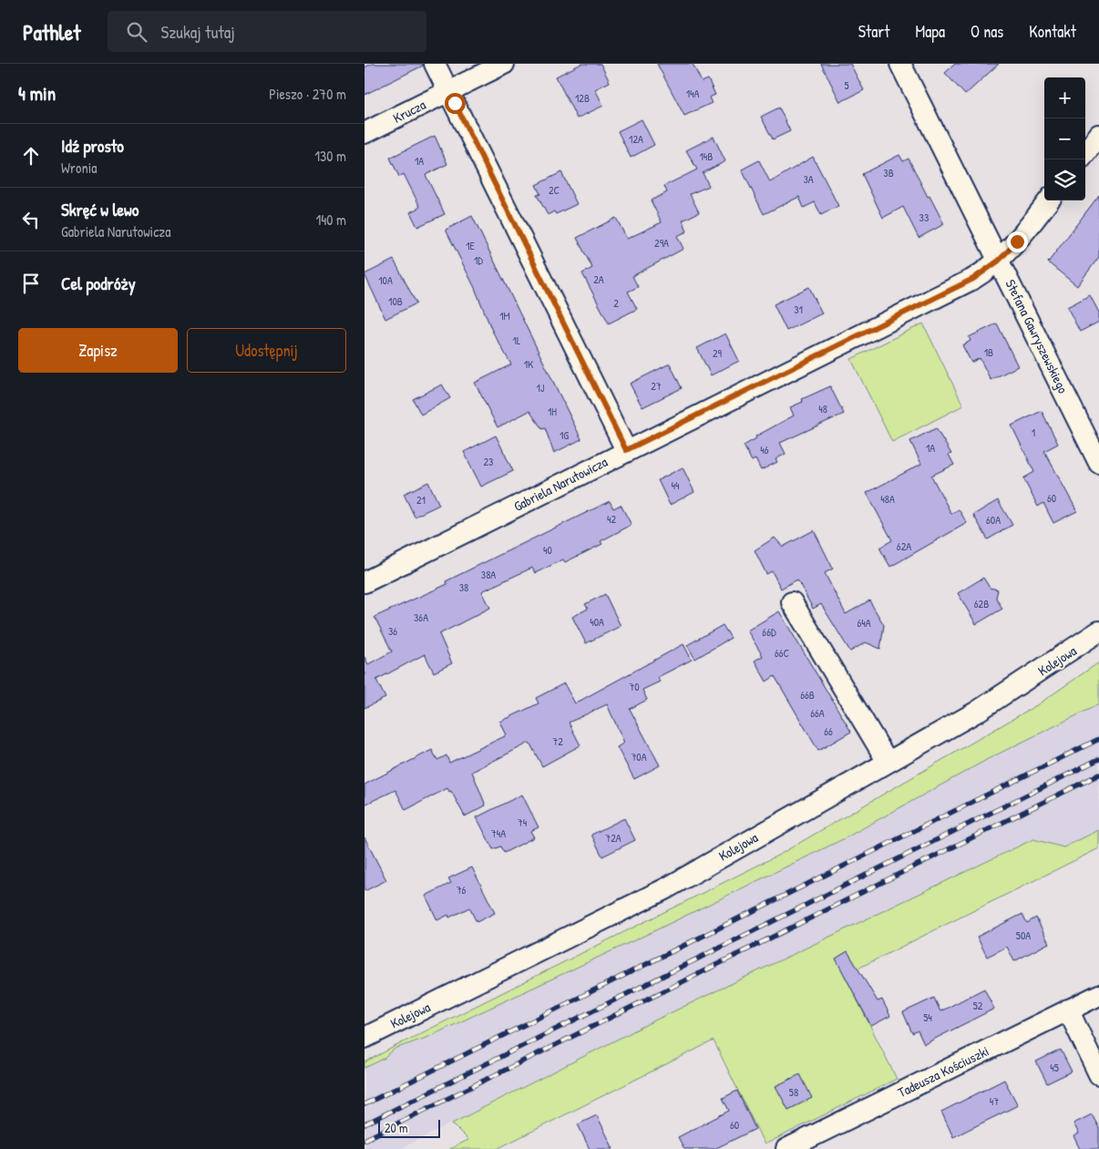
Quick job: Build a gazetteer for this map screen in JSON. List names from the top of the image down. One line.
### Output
{"streets":{"street":["Krucza","Stefana Gawryszewskiego","Gabriela Narutowicza","Kolejowa","Tadeusza Kościuszki"]},"crossings":[["Stefana Gawryszewskiego","Gabriela Narutowicza"]],"house_numbers":["5","14A","12B","12A","14B","1A","3B","3A","2C","33","29A","1E","1D","2A","10A","10B","2","31","1M","1L","1B","29","1K","27","1J","48","1H","1","1G","1A","46","23","44","60","48A","21","42","60A","62A","40","38A","38","62B","36A","40A","64A","36","66D","66C","70","66B","66A","66","72","70A","74","74A","72A","76","50A","52","54","45","58","47","60"],"scale_bar":"20 m","page":{"header":"Pathlet","search":"Szukaj tutaj","nav":["Start","Mapa","O nas","Kontakt"],"heading":["4 min","Pieszo · 270 m"],"map_buttons":["+","−"],"list":[["Idź prosto","Wronia","130 m"],["Skręć w lewo","Gabriela Narutowicza","140 m"],"Cel podróży"],"buttons":["Zapisz","Udostępnij"],"scale":"20 m"}}
